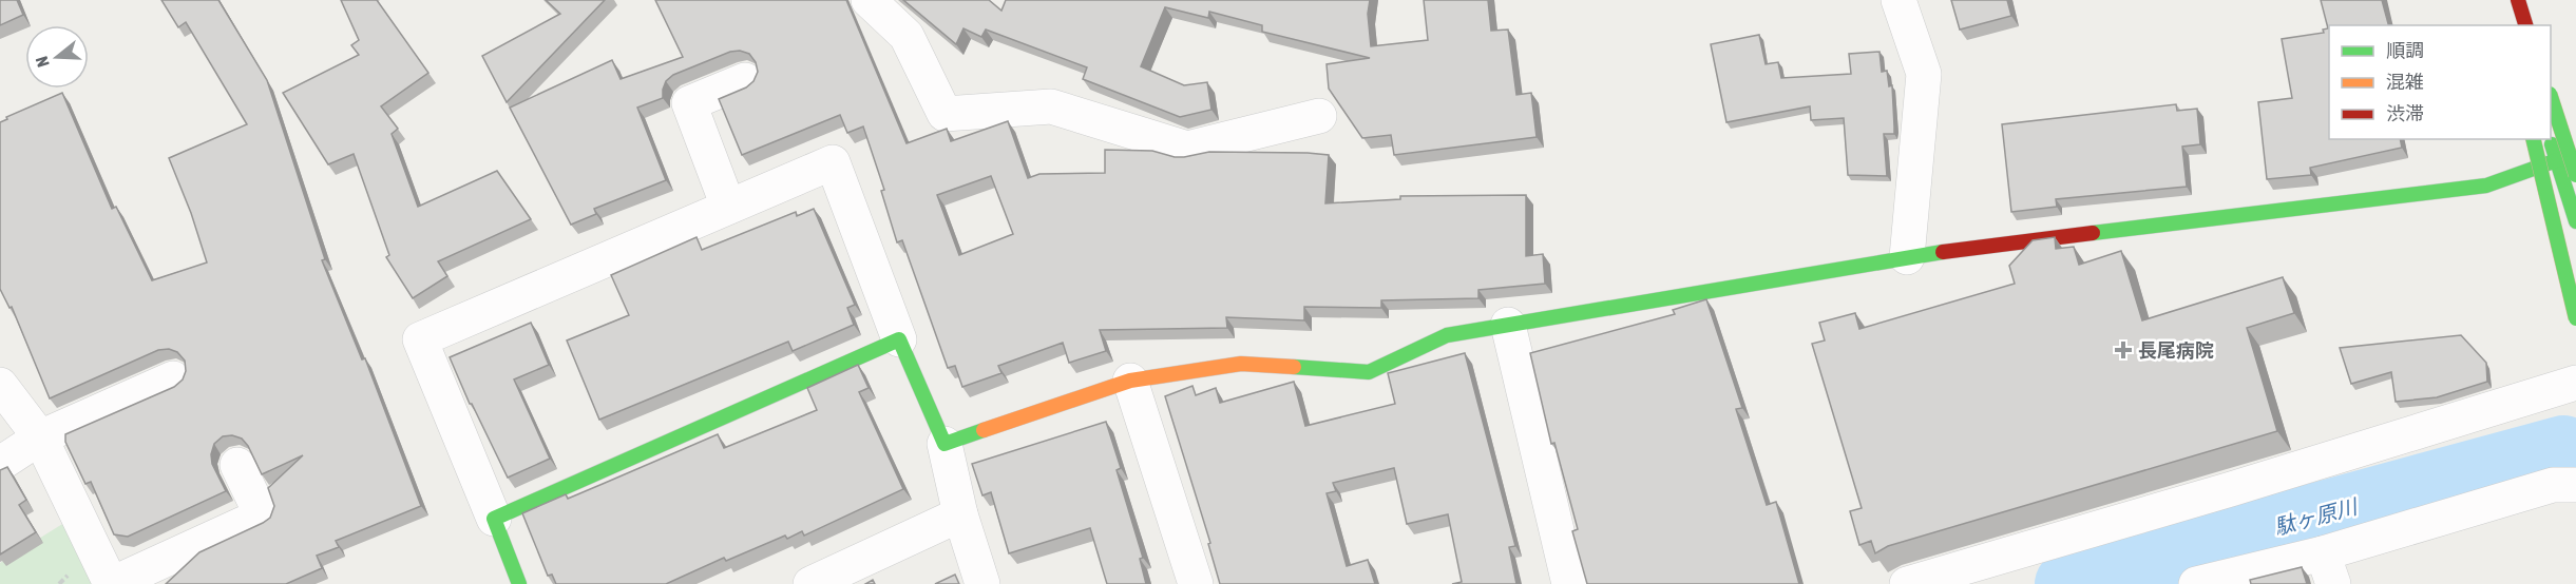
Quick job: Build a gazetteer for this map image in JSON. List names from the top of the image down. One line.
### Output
{"water":["駄ヶ原川"],"places":{"health":["長尾病院"]},"legend":["順調","混雑","渋滞"],"north":"left"}
